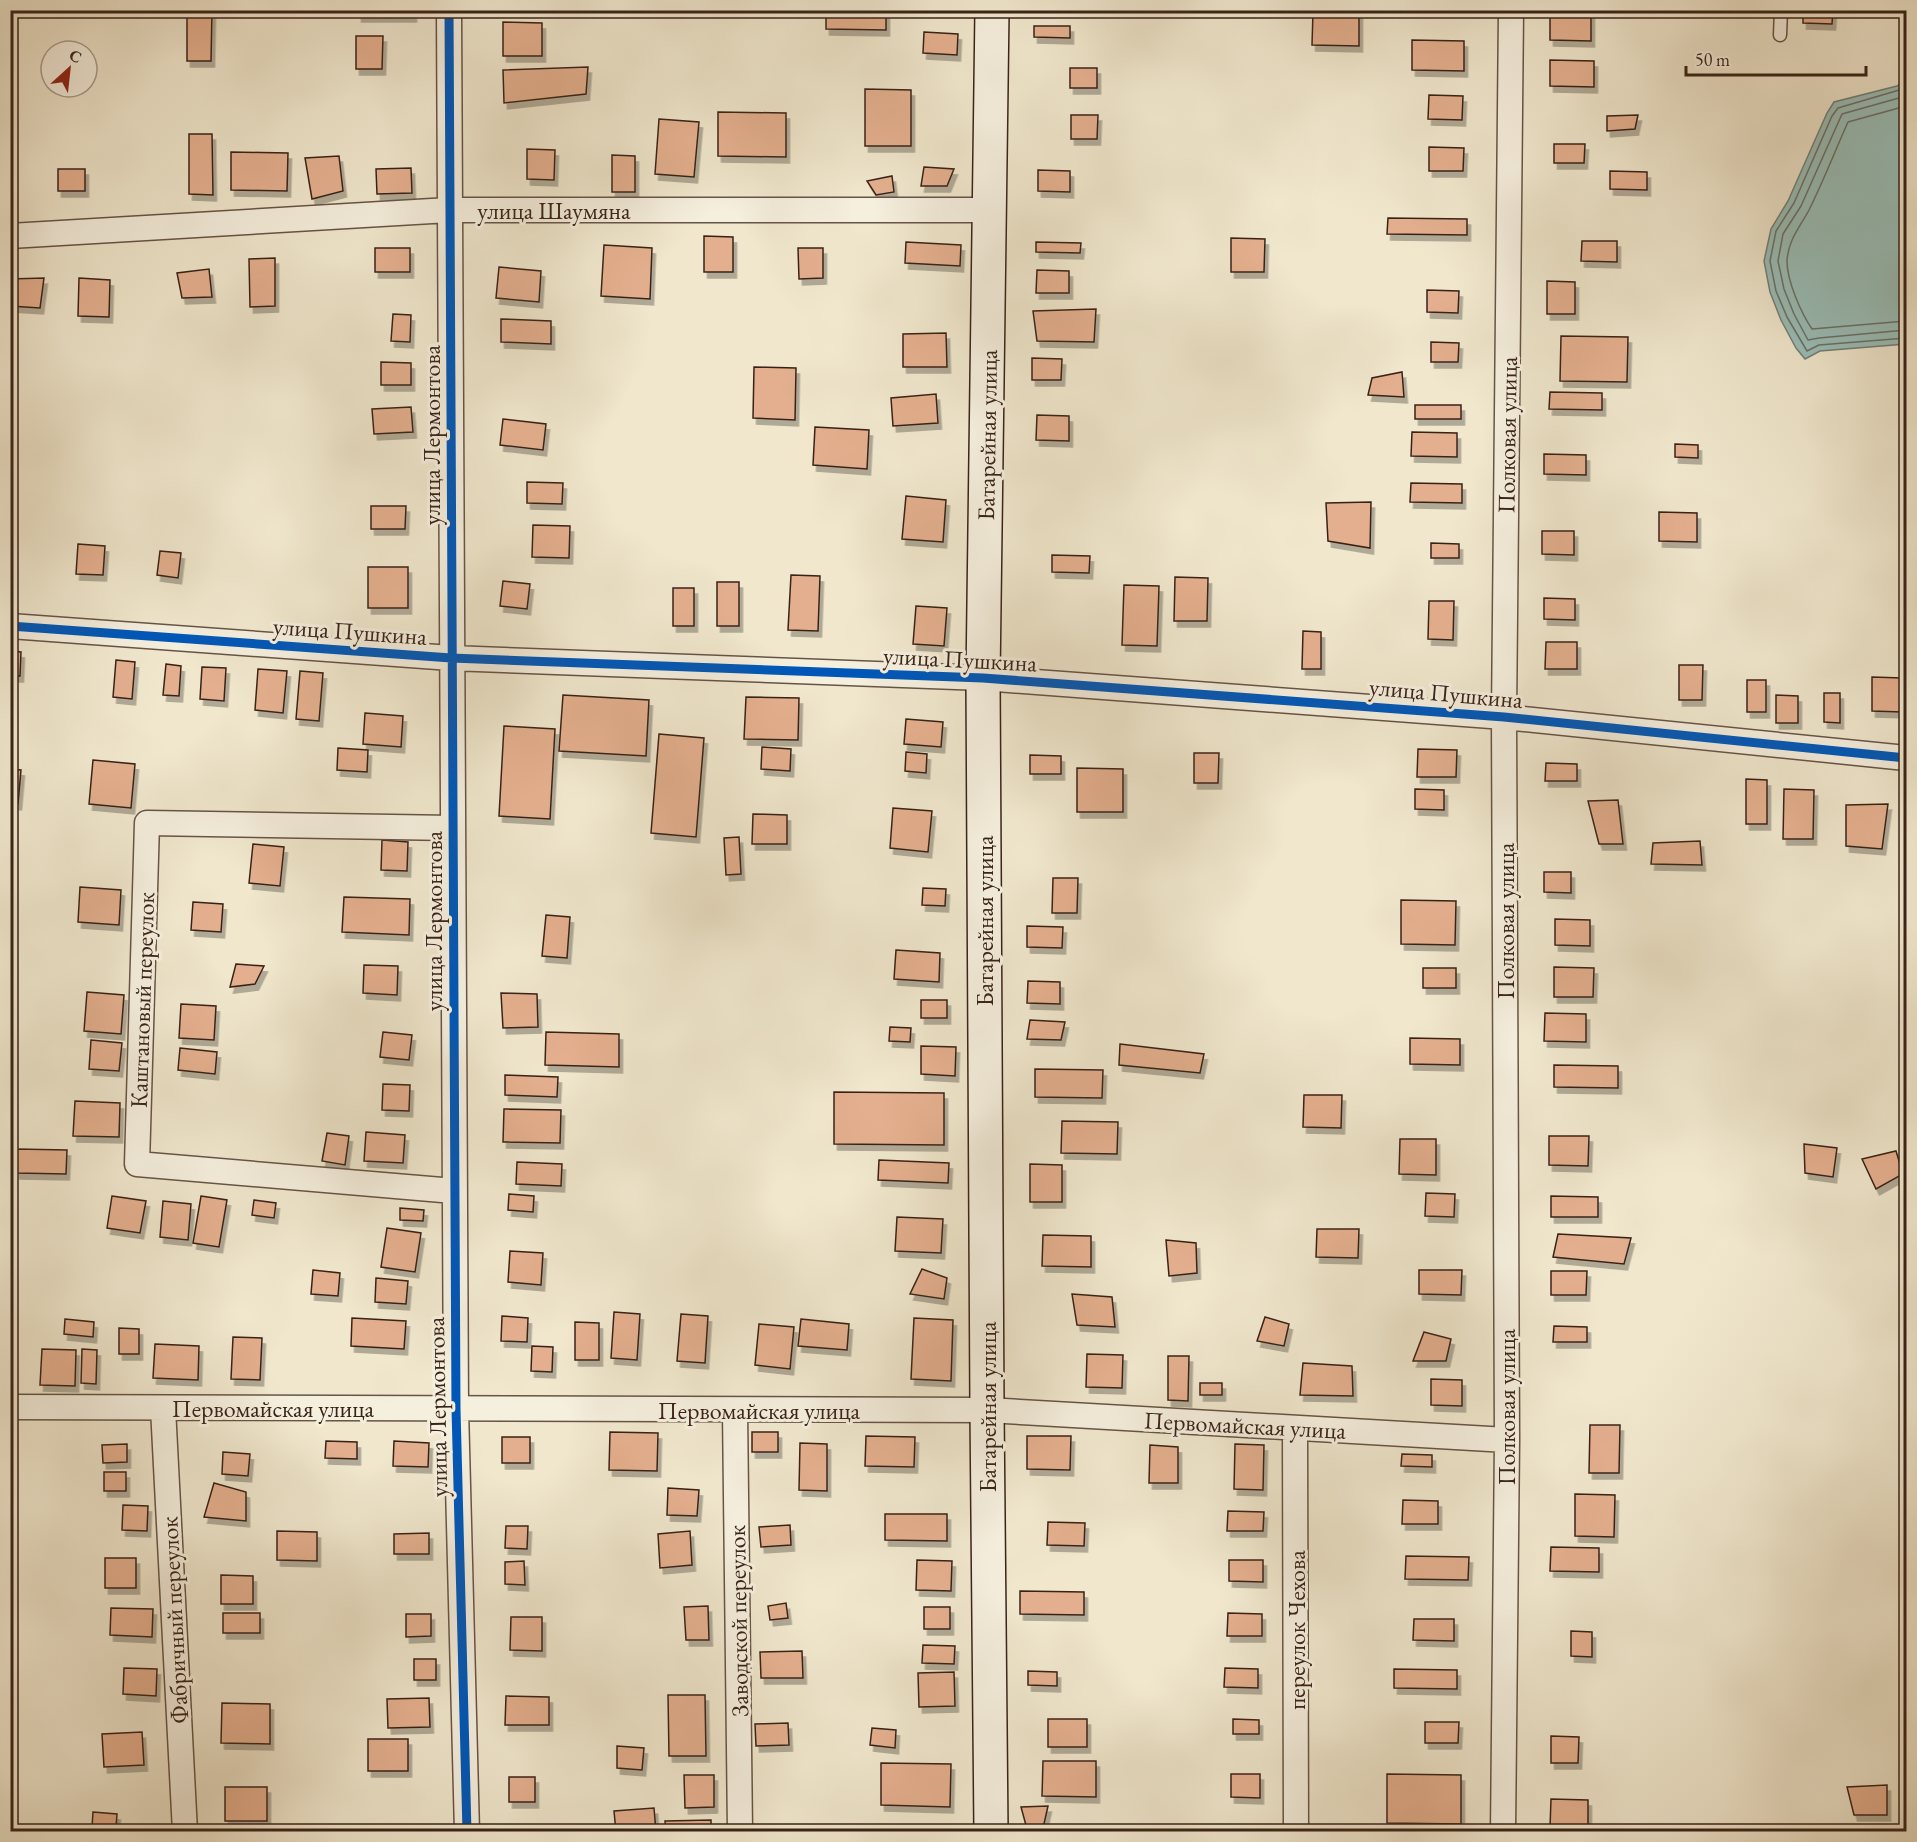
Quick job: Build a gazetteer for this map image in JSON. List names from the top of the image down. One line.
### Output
{"streets":{"street":["улица Шаумяна","улица Лермонтова","Батарейная улица","Полковая улица","улица Пушкина","Каштановый переулок","Первомайская улица","Фабричный переулок","Заводской переулок","переулок Чехова"]},"crossings":[["улица Шаумяна","улица Лермонтова"],["улица Шаумяна","Батарейная улица"],["улица Лермонтова","улица Пушкина"],["улица Лермонтова","Каштановый переулок"],["улица Лермонтова","Первомайская улица"],["Батарейная улица","улица Пушкина"],["Батарейная улица","Первомайская улица"],["Полковая улица","улица Пушкина"],["Полковая улица","Первомайская улица"],["Первомайская улица","Фабричный переулок"],["Первомайская улица","Заводской переулок"],["Первомайская улица","переулок Чехова"]],"scale_bar":"50 m","north":"top right"}
